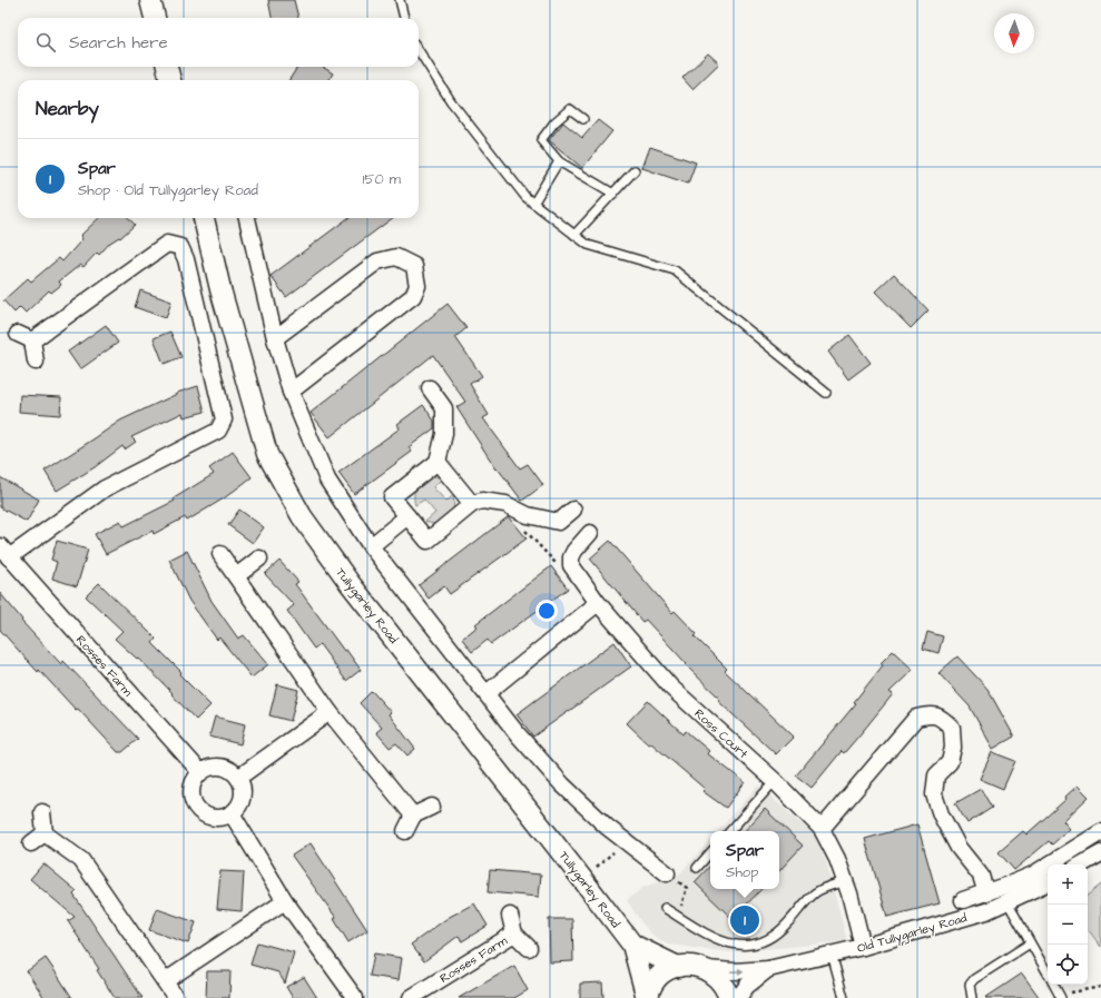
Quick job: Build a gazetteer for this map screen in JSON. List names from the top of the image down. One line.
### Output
{"streets":{"street":["Tullygarley Road","Rosses Farm","Ross Court","Old Tullygarley Road"]},"crossings":[["Ross Court","Old Tullygarley Road"]],"north":"bottom","page":{"search":"Search here","heading":"Nearby","list":[{"mark":"1","name":"Spar","note":"Shop · Old Tullygarley Road","value":"150 m"}],"popup":["Spar","Shop"],"map_buttons":["+","−"],"pins":"1"}}
